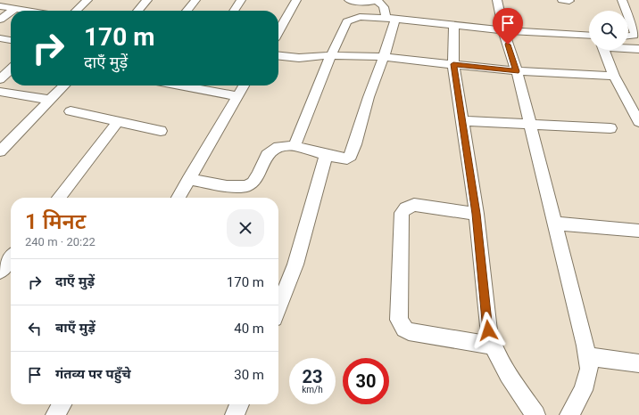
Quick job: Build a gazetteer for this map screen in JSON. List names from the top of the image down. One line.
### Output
{"page":{"turn":["170 m","दाएँ मुड़ें"],"heading":["1 मिनट","240 m · 20:22"],"list":[{"name":"दाएँ मुड़ें","value":"170 m"},{"name":"बाएँ मुड़ें","value":"40 m"},{"name":"गंतव्य पर पहुँचे","value":"30 m"}],"speed":"23 km/h","limit":"30"}}
